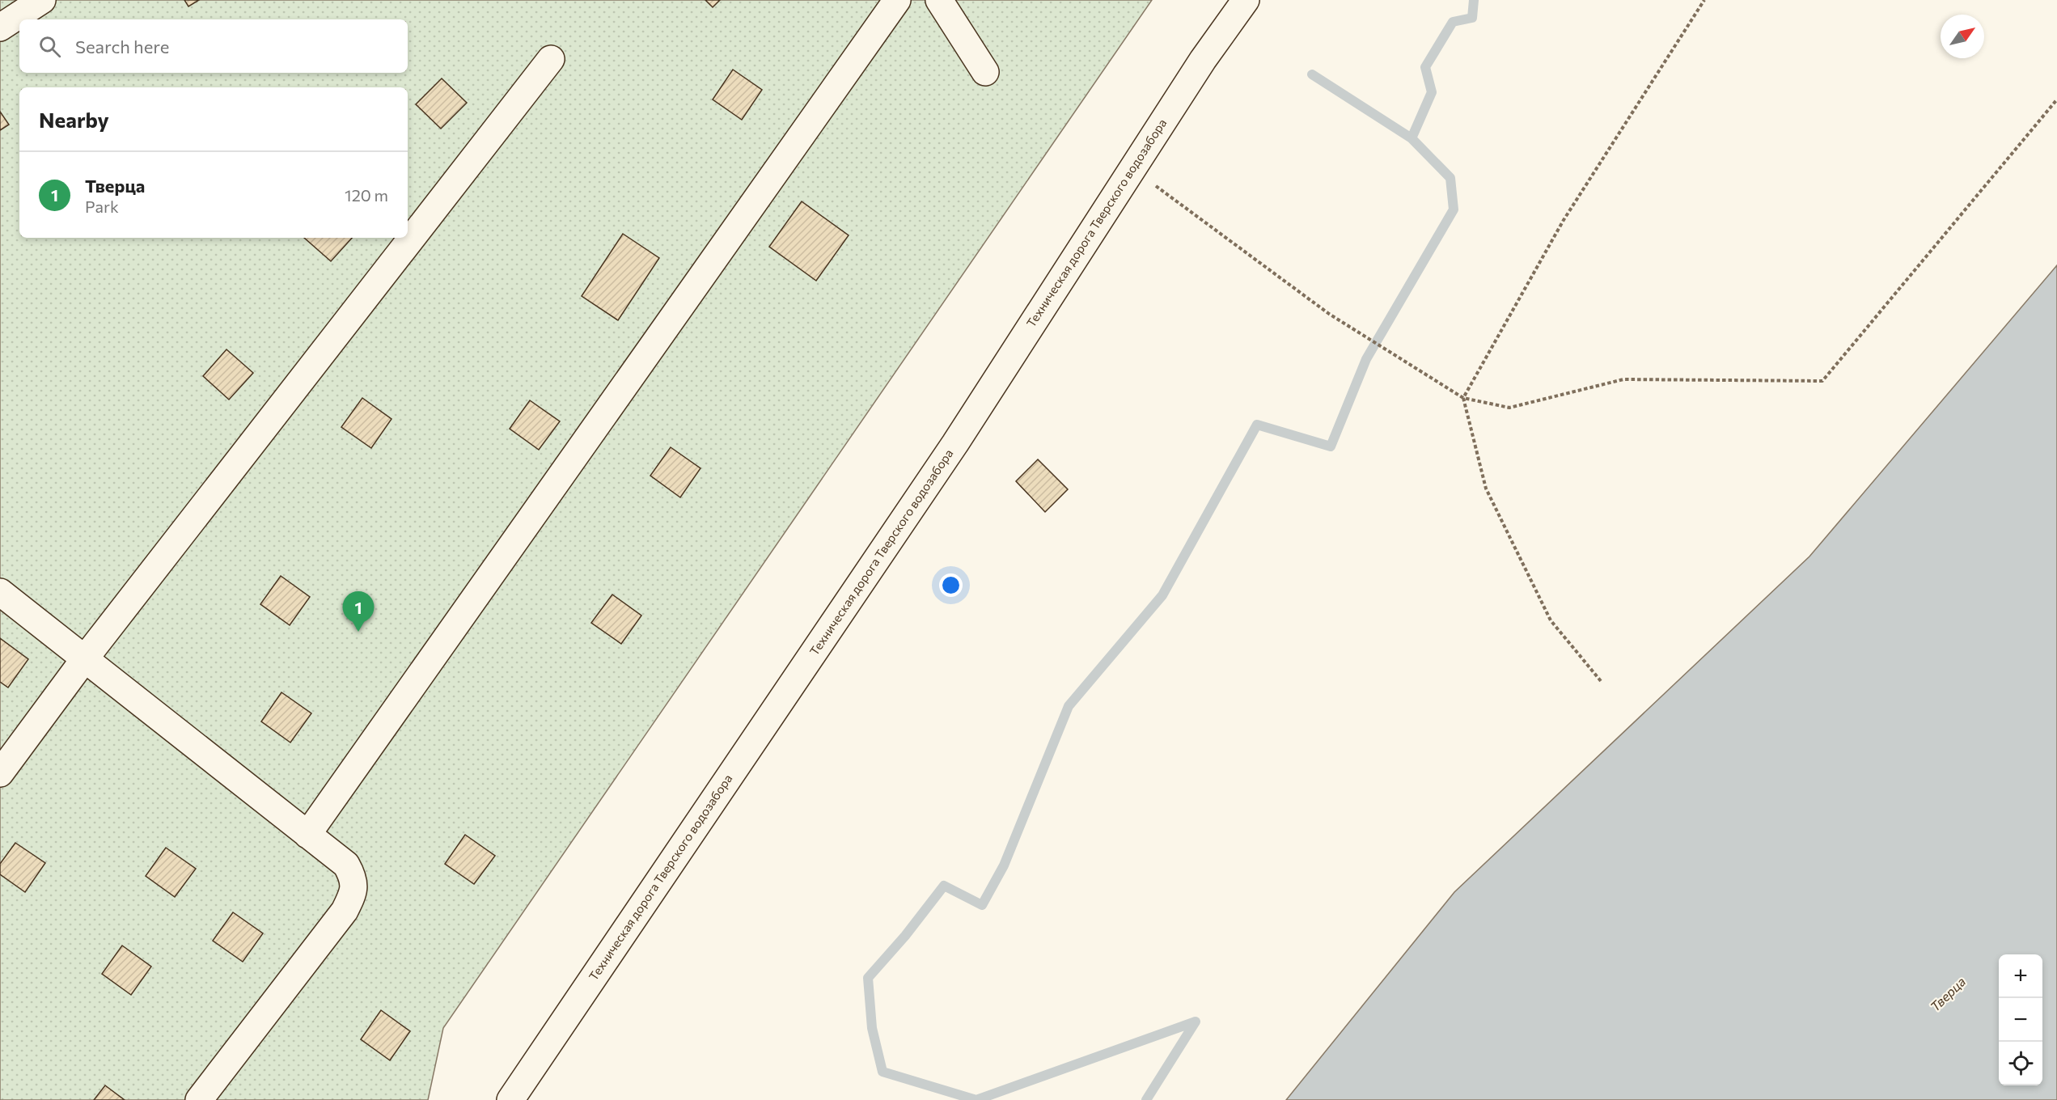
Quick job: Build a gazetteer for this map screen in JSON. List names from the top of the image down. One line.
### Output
{"streets":{"lane":["Техническая дорога Тверского водозабора"]},"water":["Тверца"],"north":"top right","page":{"search":"Search here","heading":"Nearby","list":[{"mark":"1","name":"Тверца","note":"Park","value":"120 m"}],"pins":"1","map_buttons":["+","−"]}}
